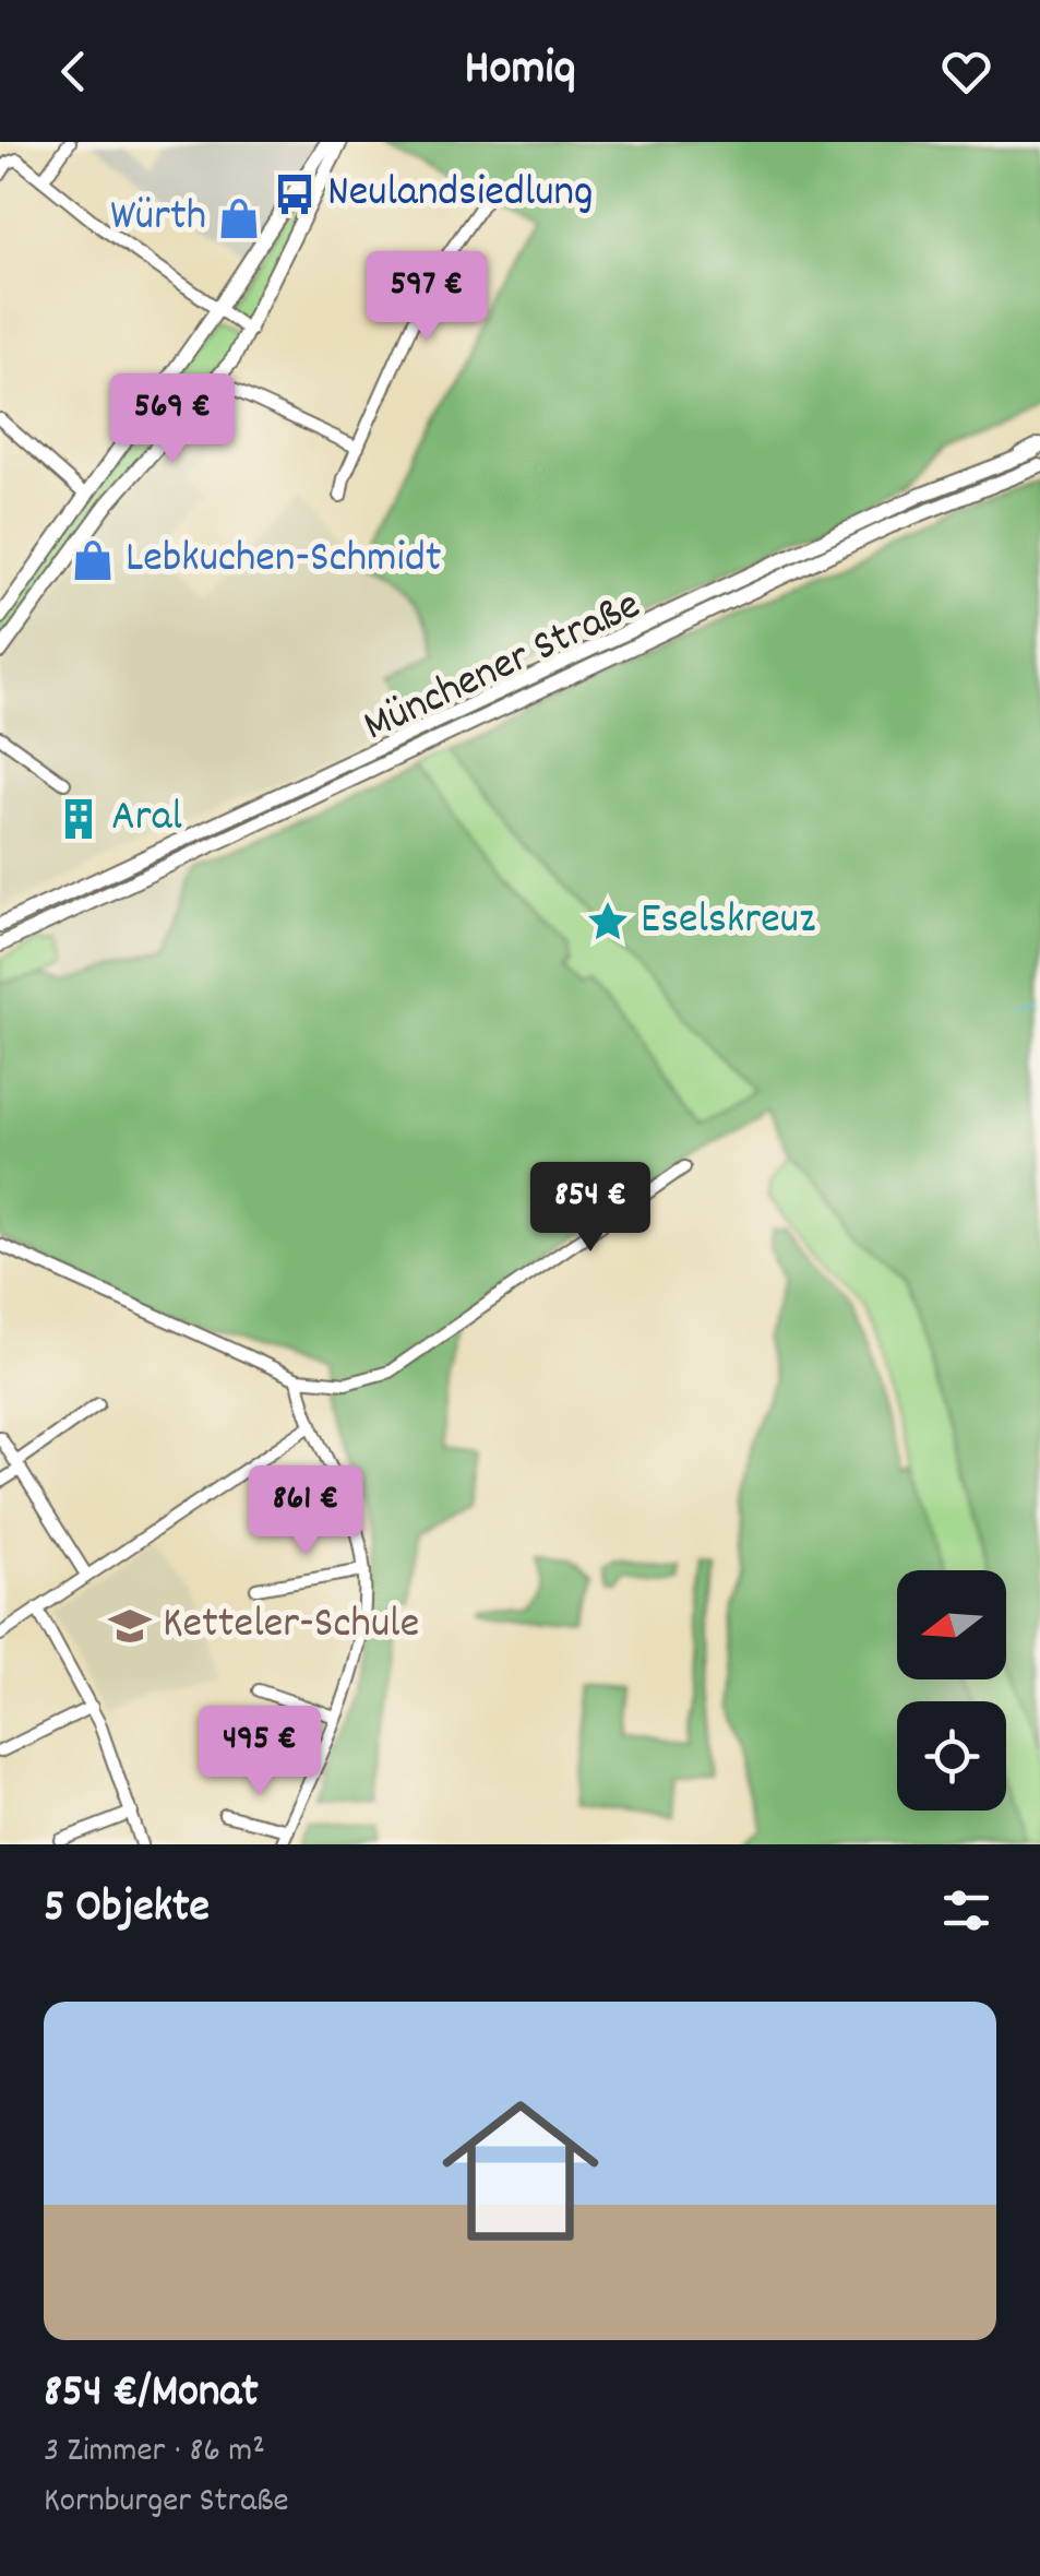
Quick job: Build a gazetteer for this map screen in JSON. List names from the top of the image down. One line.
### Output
{"streets":{"main road":["Münchener Straße"]},"places":{"bus stop":["Neulandsiedlung"],"shop":["Würth","Lebkuchen-Schmidt"],"building":["Aral"],"place":["Eselskreuz"],"school or university":["Ketteler-Schule"]},"north":"left","page":{"header":"Homiq","price":["597 €","569 €","854 €","861 €","495 €"],"heading":"5 Objekte","list":[{"name":"854 €/Monat","note":"3 Zimmer · 86 m² · Kornburger Straße"}]}}
